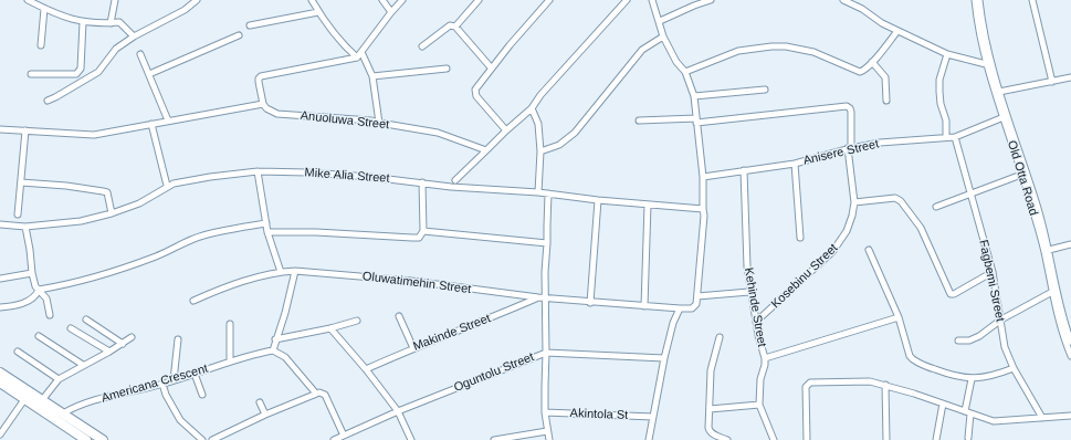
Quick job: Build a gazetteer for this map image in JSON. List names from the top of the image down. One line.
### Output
{"streets":{"street":["Anuoluwa Street","Anisere Street","Mike Alia Street","Old Otta Road","Kosebinu Street","Fagbemi Street","Oluwatimehin Street","Kehinde Street","Makinde Street","Oguntolu Street","Americana Crescent","Akintola St"]},"crossings":[["Anisere Street","Old Otta Road"],["Anisere Street","Kosebinu Street"],["Anisere Street","Fagbemi Street"],["Anisere Street","Kehinde Street"],["Kosebinu Street","Kehinde Street"],["Oluwatimehin Street","Makinde Street"]]}
